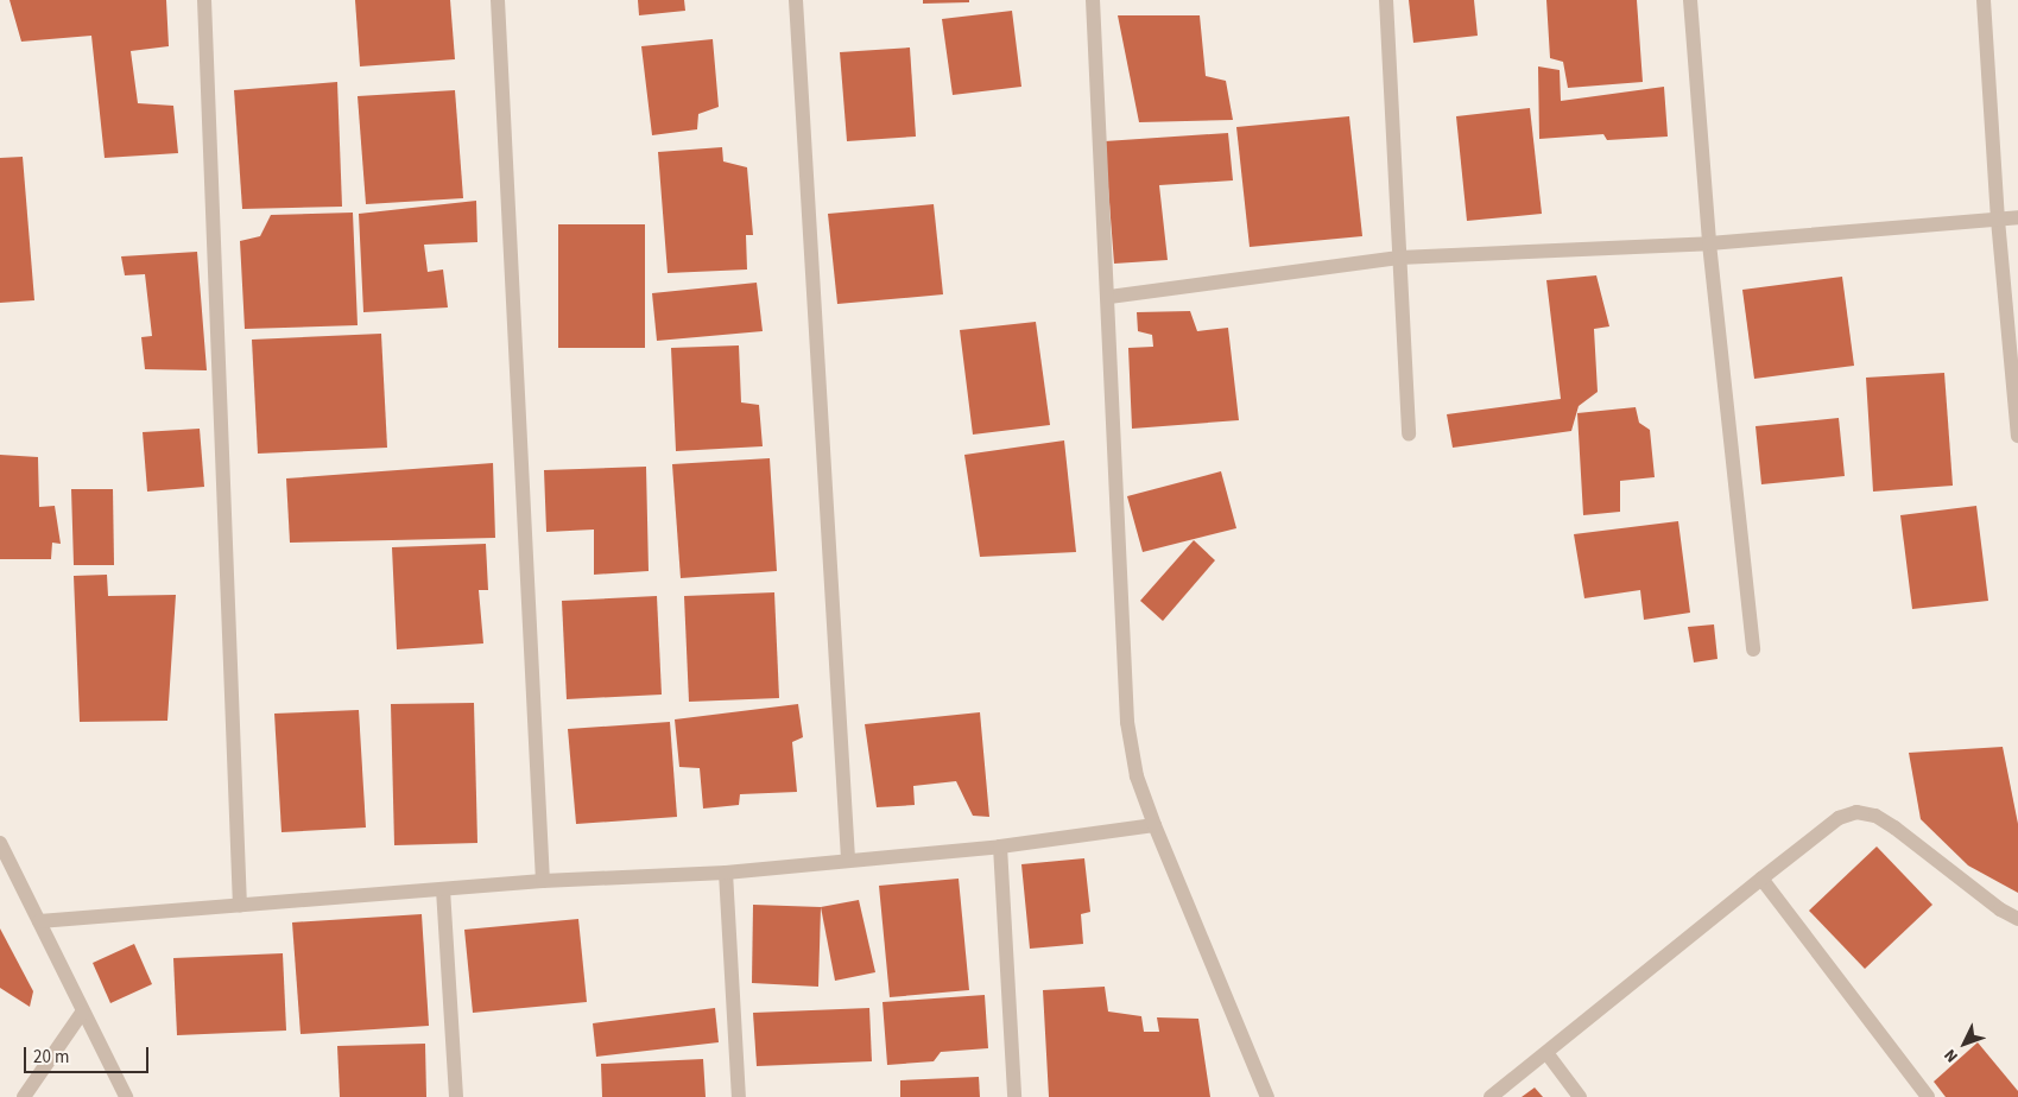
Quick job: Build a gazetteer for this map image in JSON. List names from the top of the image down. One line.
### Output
{"scale_bar":"20 m","north":"bottom left"}
